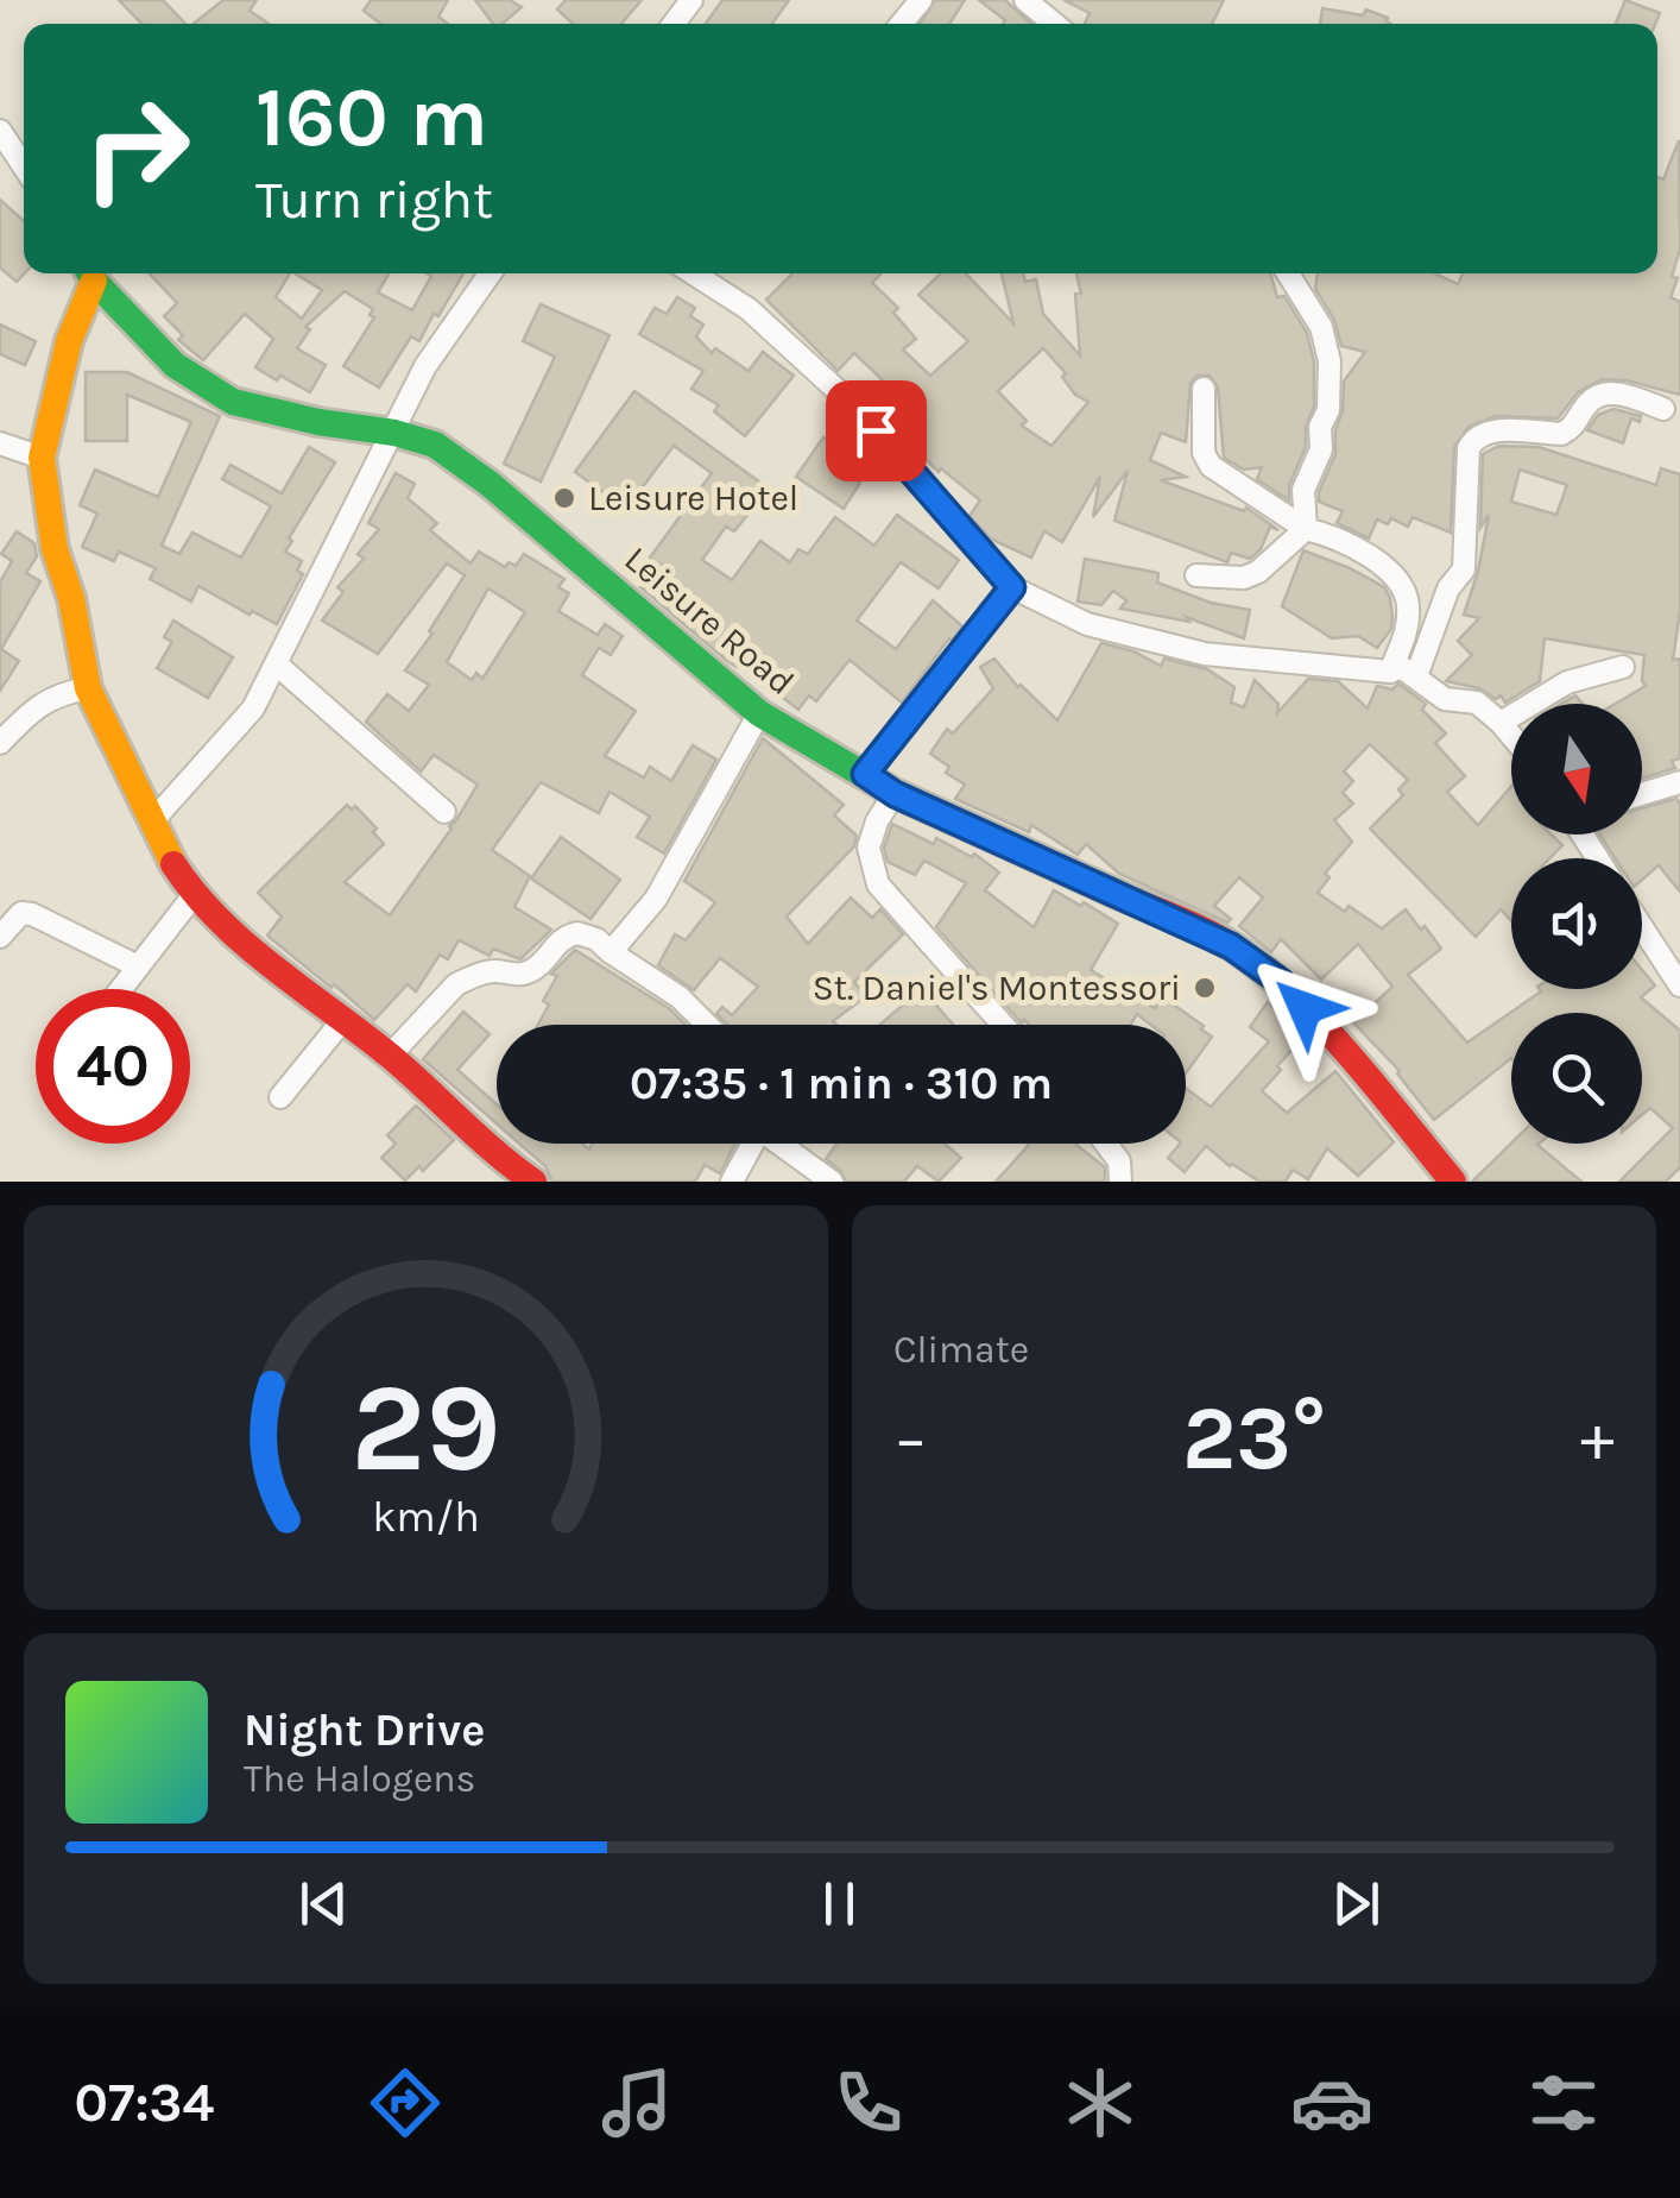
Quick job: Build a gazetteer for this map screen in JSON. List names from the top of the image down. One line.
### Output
{"streets":{"street":["Leisure Road"]},"places":["Leisure Hotel","St. Daniel's Montessori"],"north":"bottom","page":{"turn":["160 m","Turn right"],"limit":"40","trip":"07:35 · 1 min · 310 m","tile":"Climate","heat":["−","23°","+"],"song":["Night Drive","The Halogens"],"tabs":"07:34","gauge":["29","km/h"]}}
